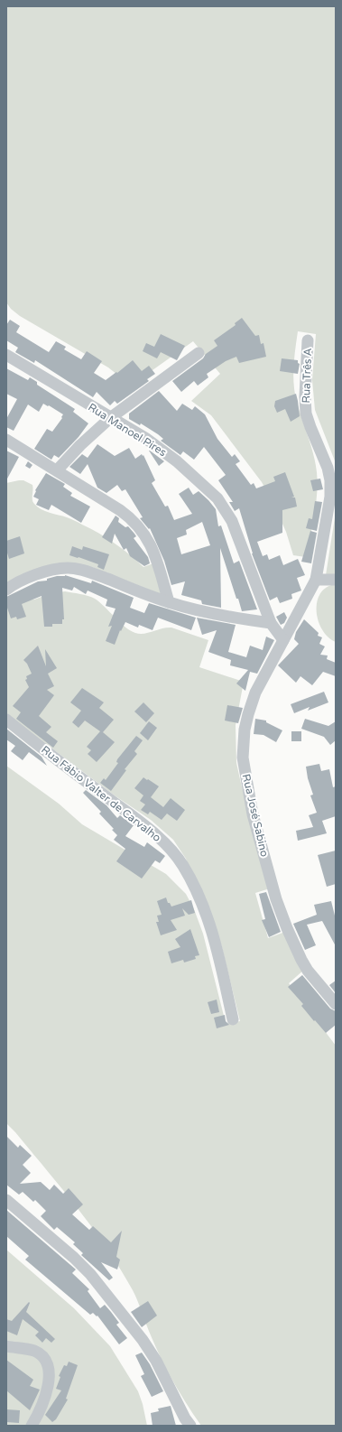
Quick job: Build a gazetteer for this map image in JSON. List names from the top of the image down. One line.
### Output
{"streets":{"street":["Rua Três A","Rua Manoel Pires","Rua Fábio Valter de Carvalho","Rua José Sabino"]},"crossings":[["Rua Três A","Rua José Sabino"]]}
